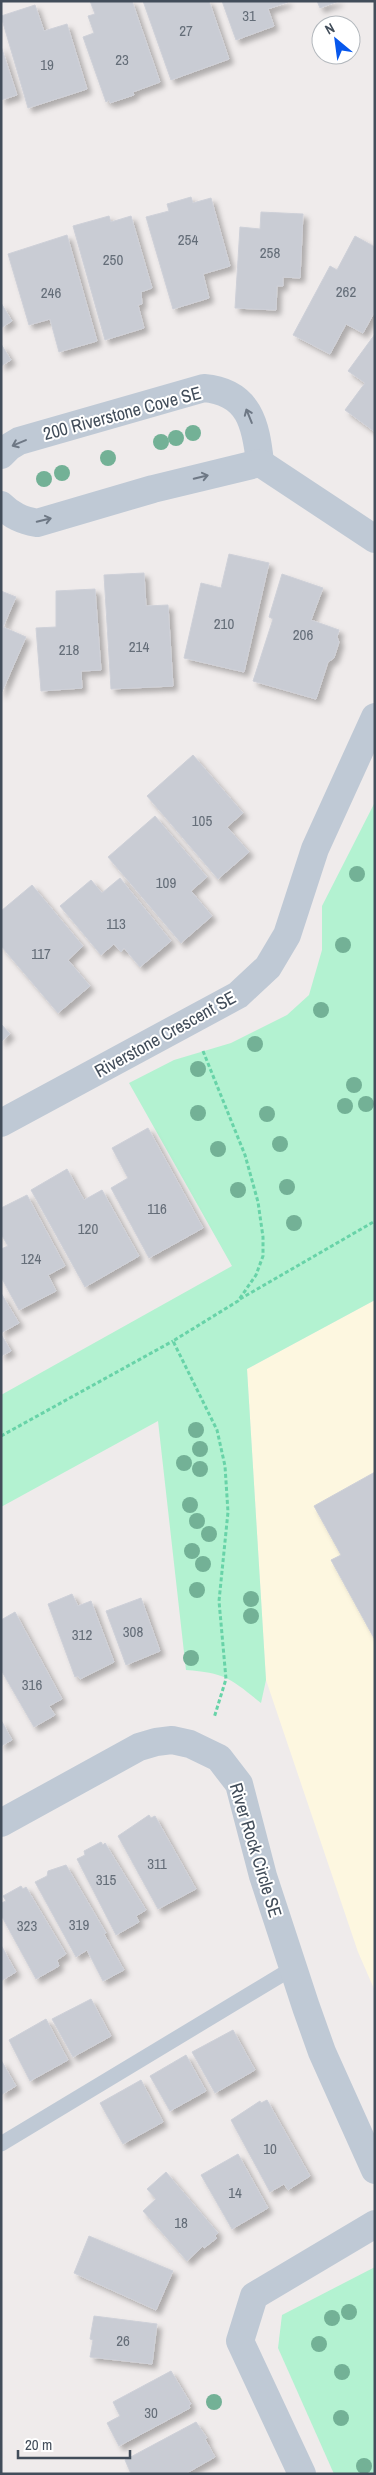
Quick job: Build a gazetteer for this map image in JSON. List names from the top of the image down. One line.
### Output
{"streets":{"street":["200 Riverstone Cove SE","Riverstone Crescent SE","River Rock Circle SE"]},"one_way":["200 Riverstone Cove SE"],"house_numbers":["31","27","23","19","254","258","250","262","246","210","206","214","218","105","109","113","117","116","120","124","308","312","316","311","315","319","323","10","14","18","26","30"],"scale_bar":"20 m","north":"top left"}
